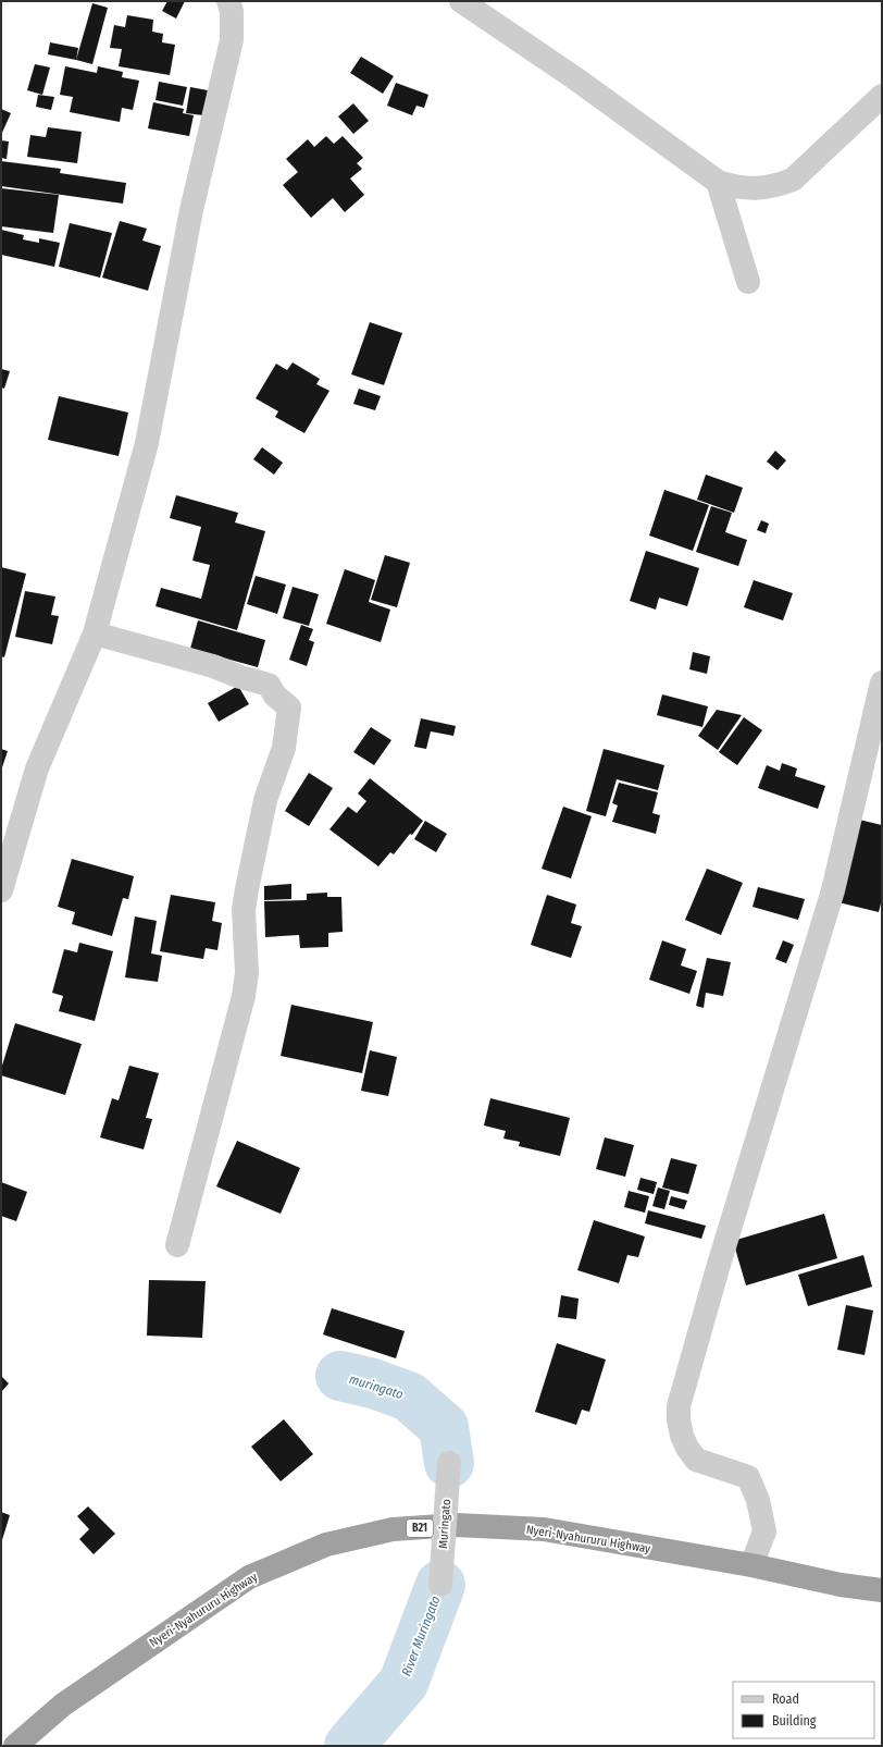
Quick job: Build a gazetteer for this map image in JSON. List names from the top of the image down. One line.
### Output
{"streets":{"highway":["B21","Nyeri-Nyahururu Highway"],"street":["Muringato"]},"water":["muringato","River Muringato"],"legend":["Road","Building"]}
